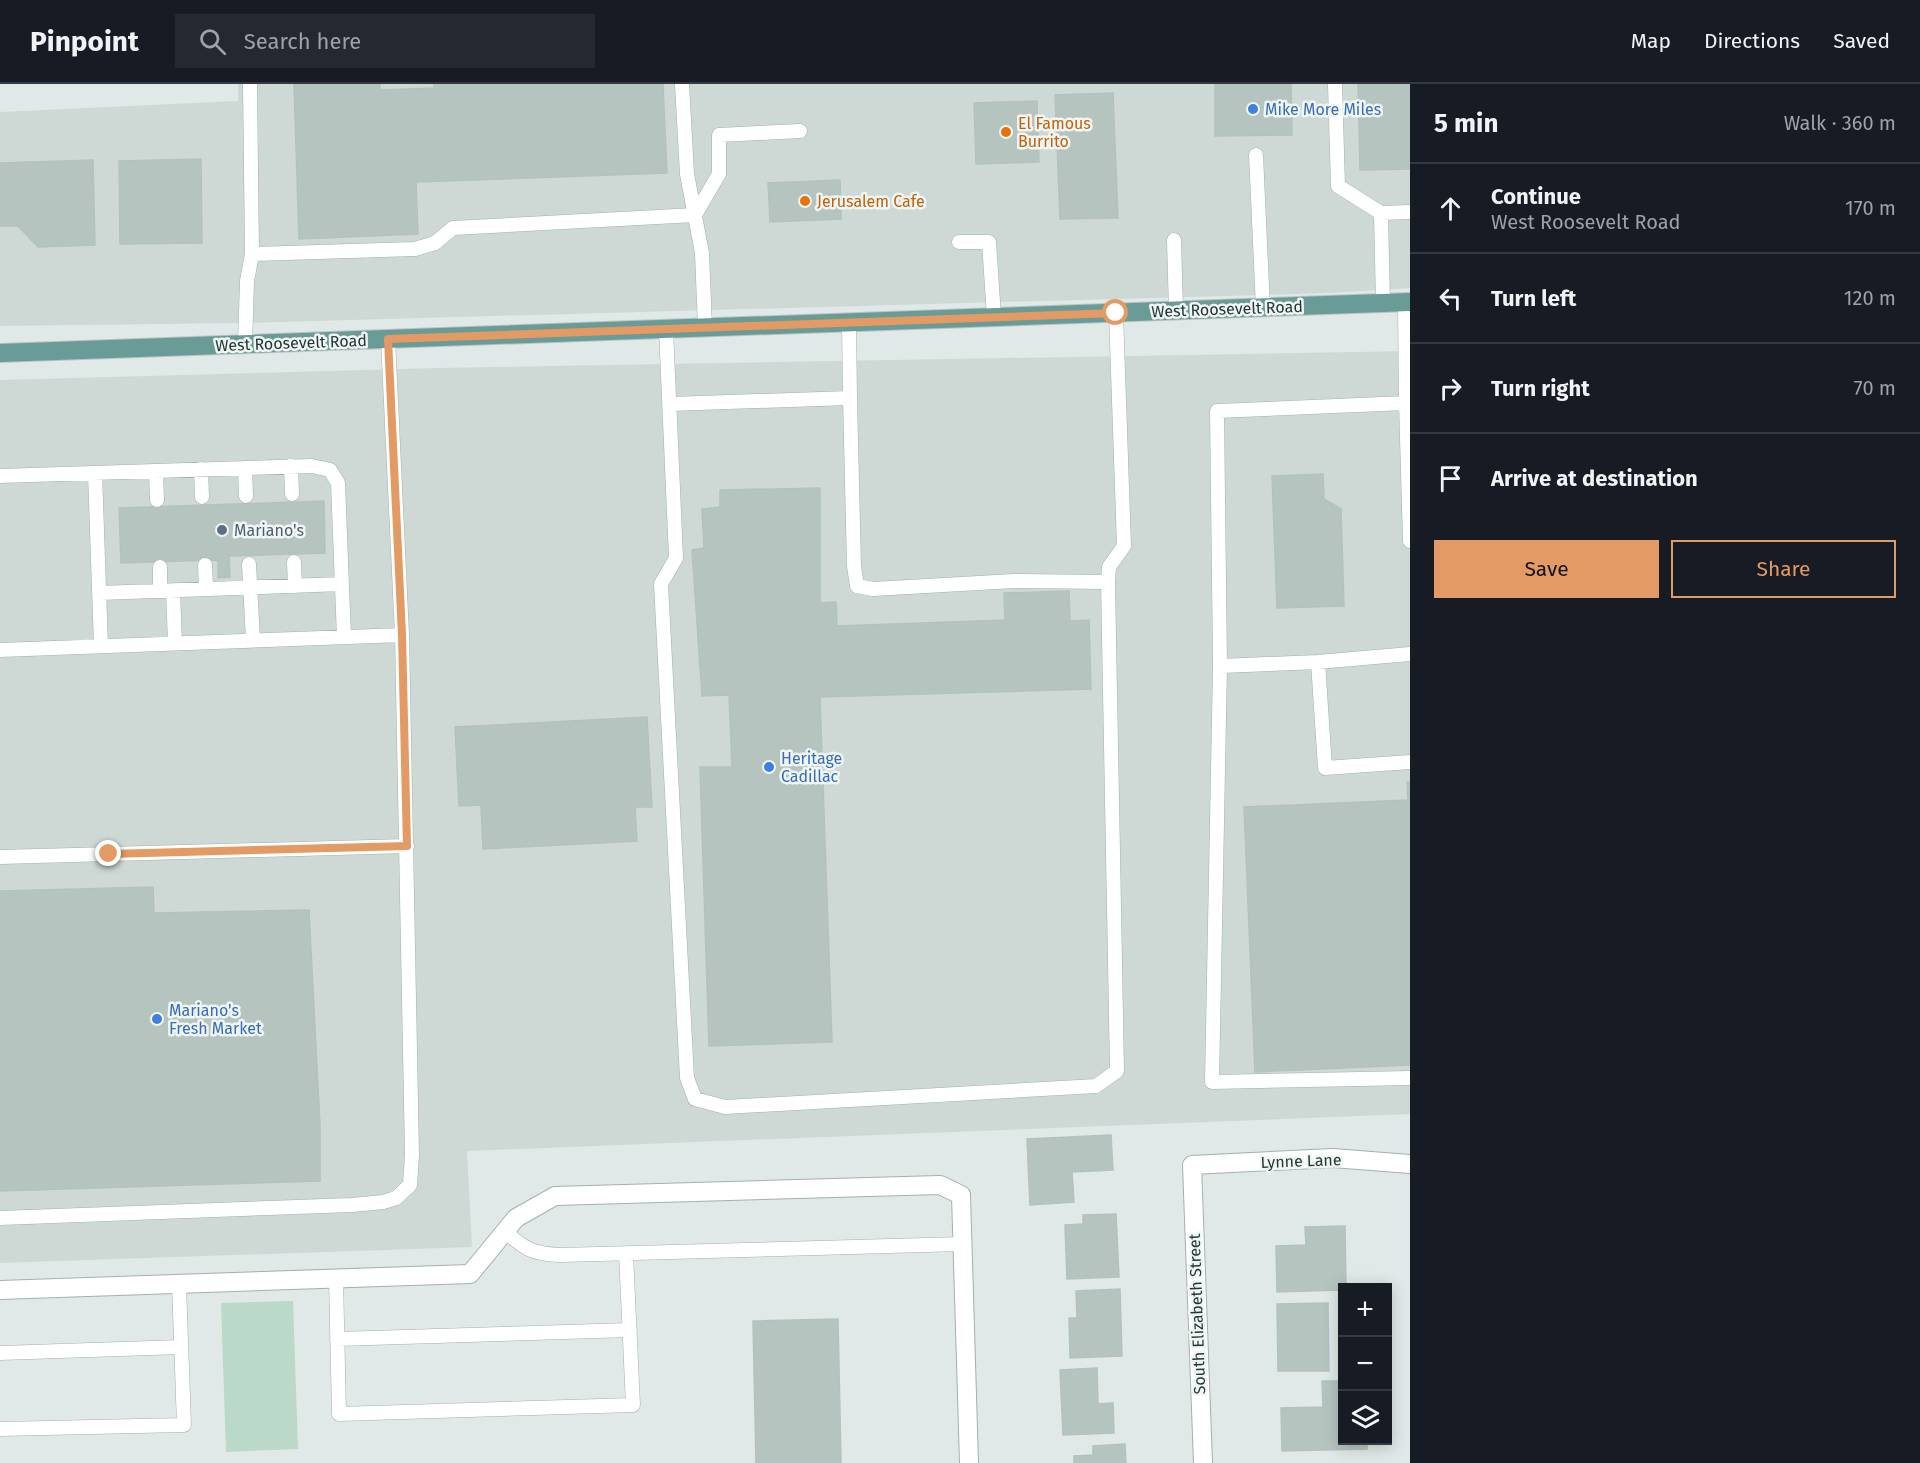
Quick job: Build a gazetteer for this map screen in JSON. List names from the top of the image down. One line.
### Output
{"streets":{"main road":["West Roosevelt Road"],"street":["Lynne Lane","South Elizabeth Street"]},"crossings":[["Lynne Lane","South Elizabeth Street"]],"places":["Mike More Miles","El Famous Burrito","Jerusalem Cafe","Mariano's","Heritage Cadillac","Mariano's Fresh Market"],"page":{"header":"Pinpoint","search":"Search here","nav":["Map","Directions","Saved"],"heading":["5 min","Walk · 360 m"],"list":[["Continue","West Roosevelt Road","170 m"],["Turn left","120 m"],["Turn right","70 m"],"Arrive at destination"],"buttons":["Save","Share"],"map_buttons":["+","−"]}}
